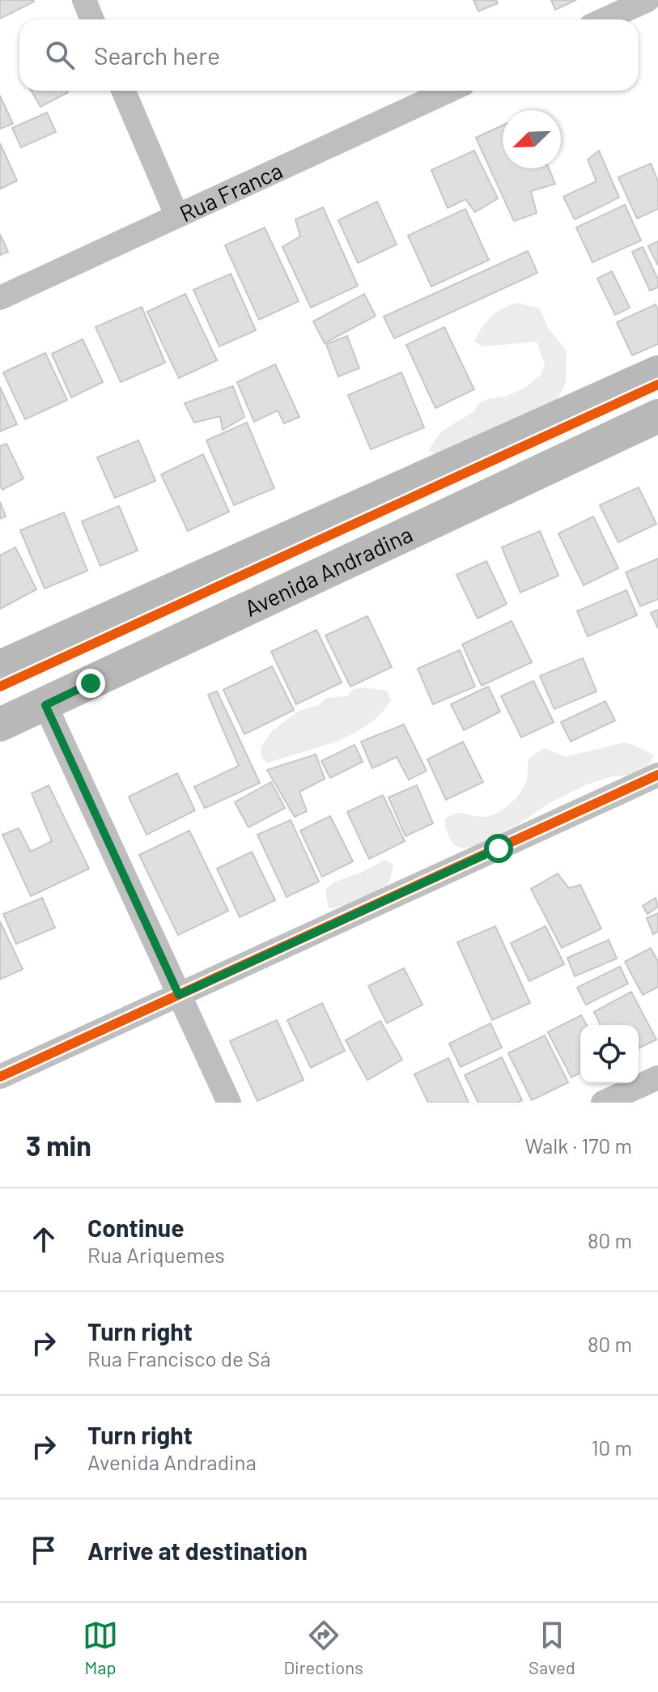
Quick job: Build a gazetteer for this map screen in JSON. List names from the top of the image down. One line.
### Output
{"streets":{"main road":["Avenida Andradina"],"street":["Rua Franca"]},"north":"bottom left","page":{"search":"Search here","heading":["3 min","Walk · 170 m"],"list":[["Continue","Rua Ariquemes","80 m"],["Turn right","Rua Francisco de Sá","80 m"],["Turn right","Avenida Andradina","10 m"],"Arrive at destination"],"nav":["Map","Directions","Saved"]}}
